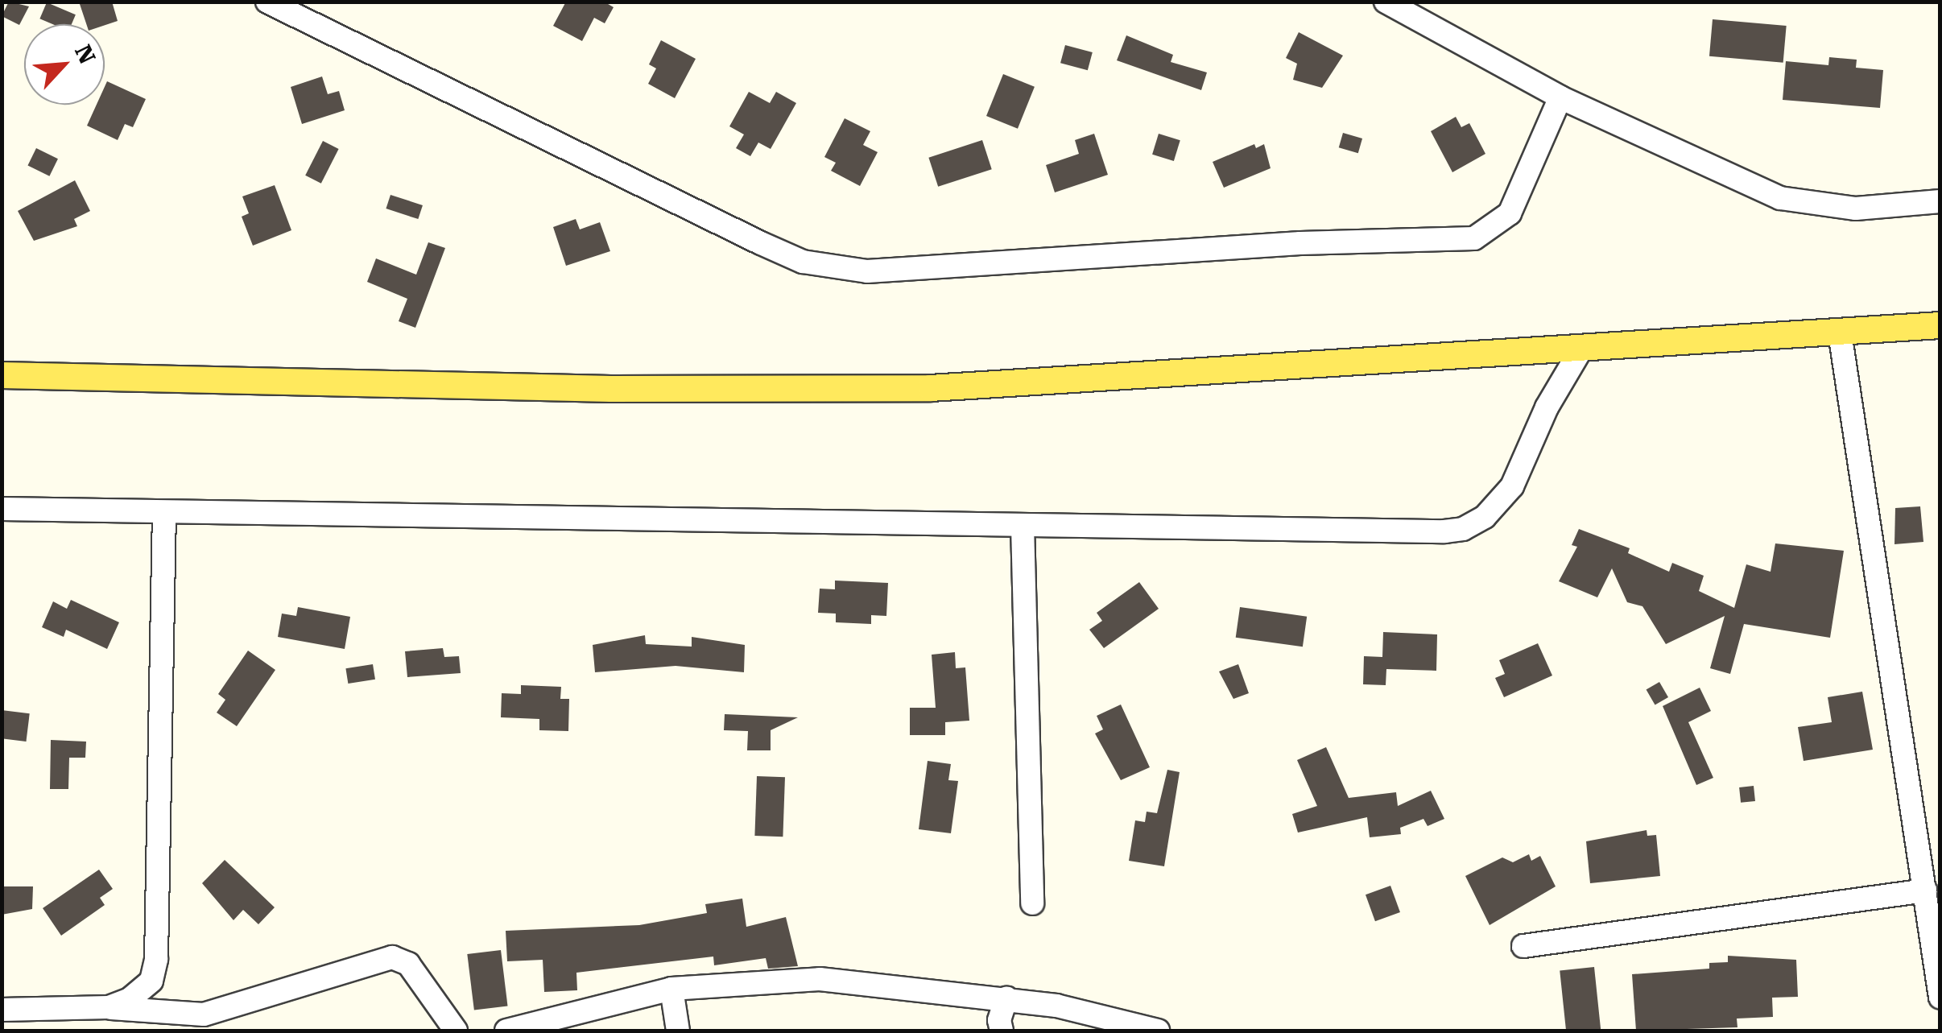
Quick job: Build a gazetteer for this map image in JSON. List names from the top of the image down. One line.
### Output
{"north":"top right"}
